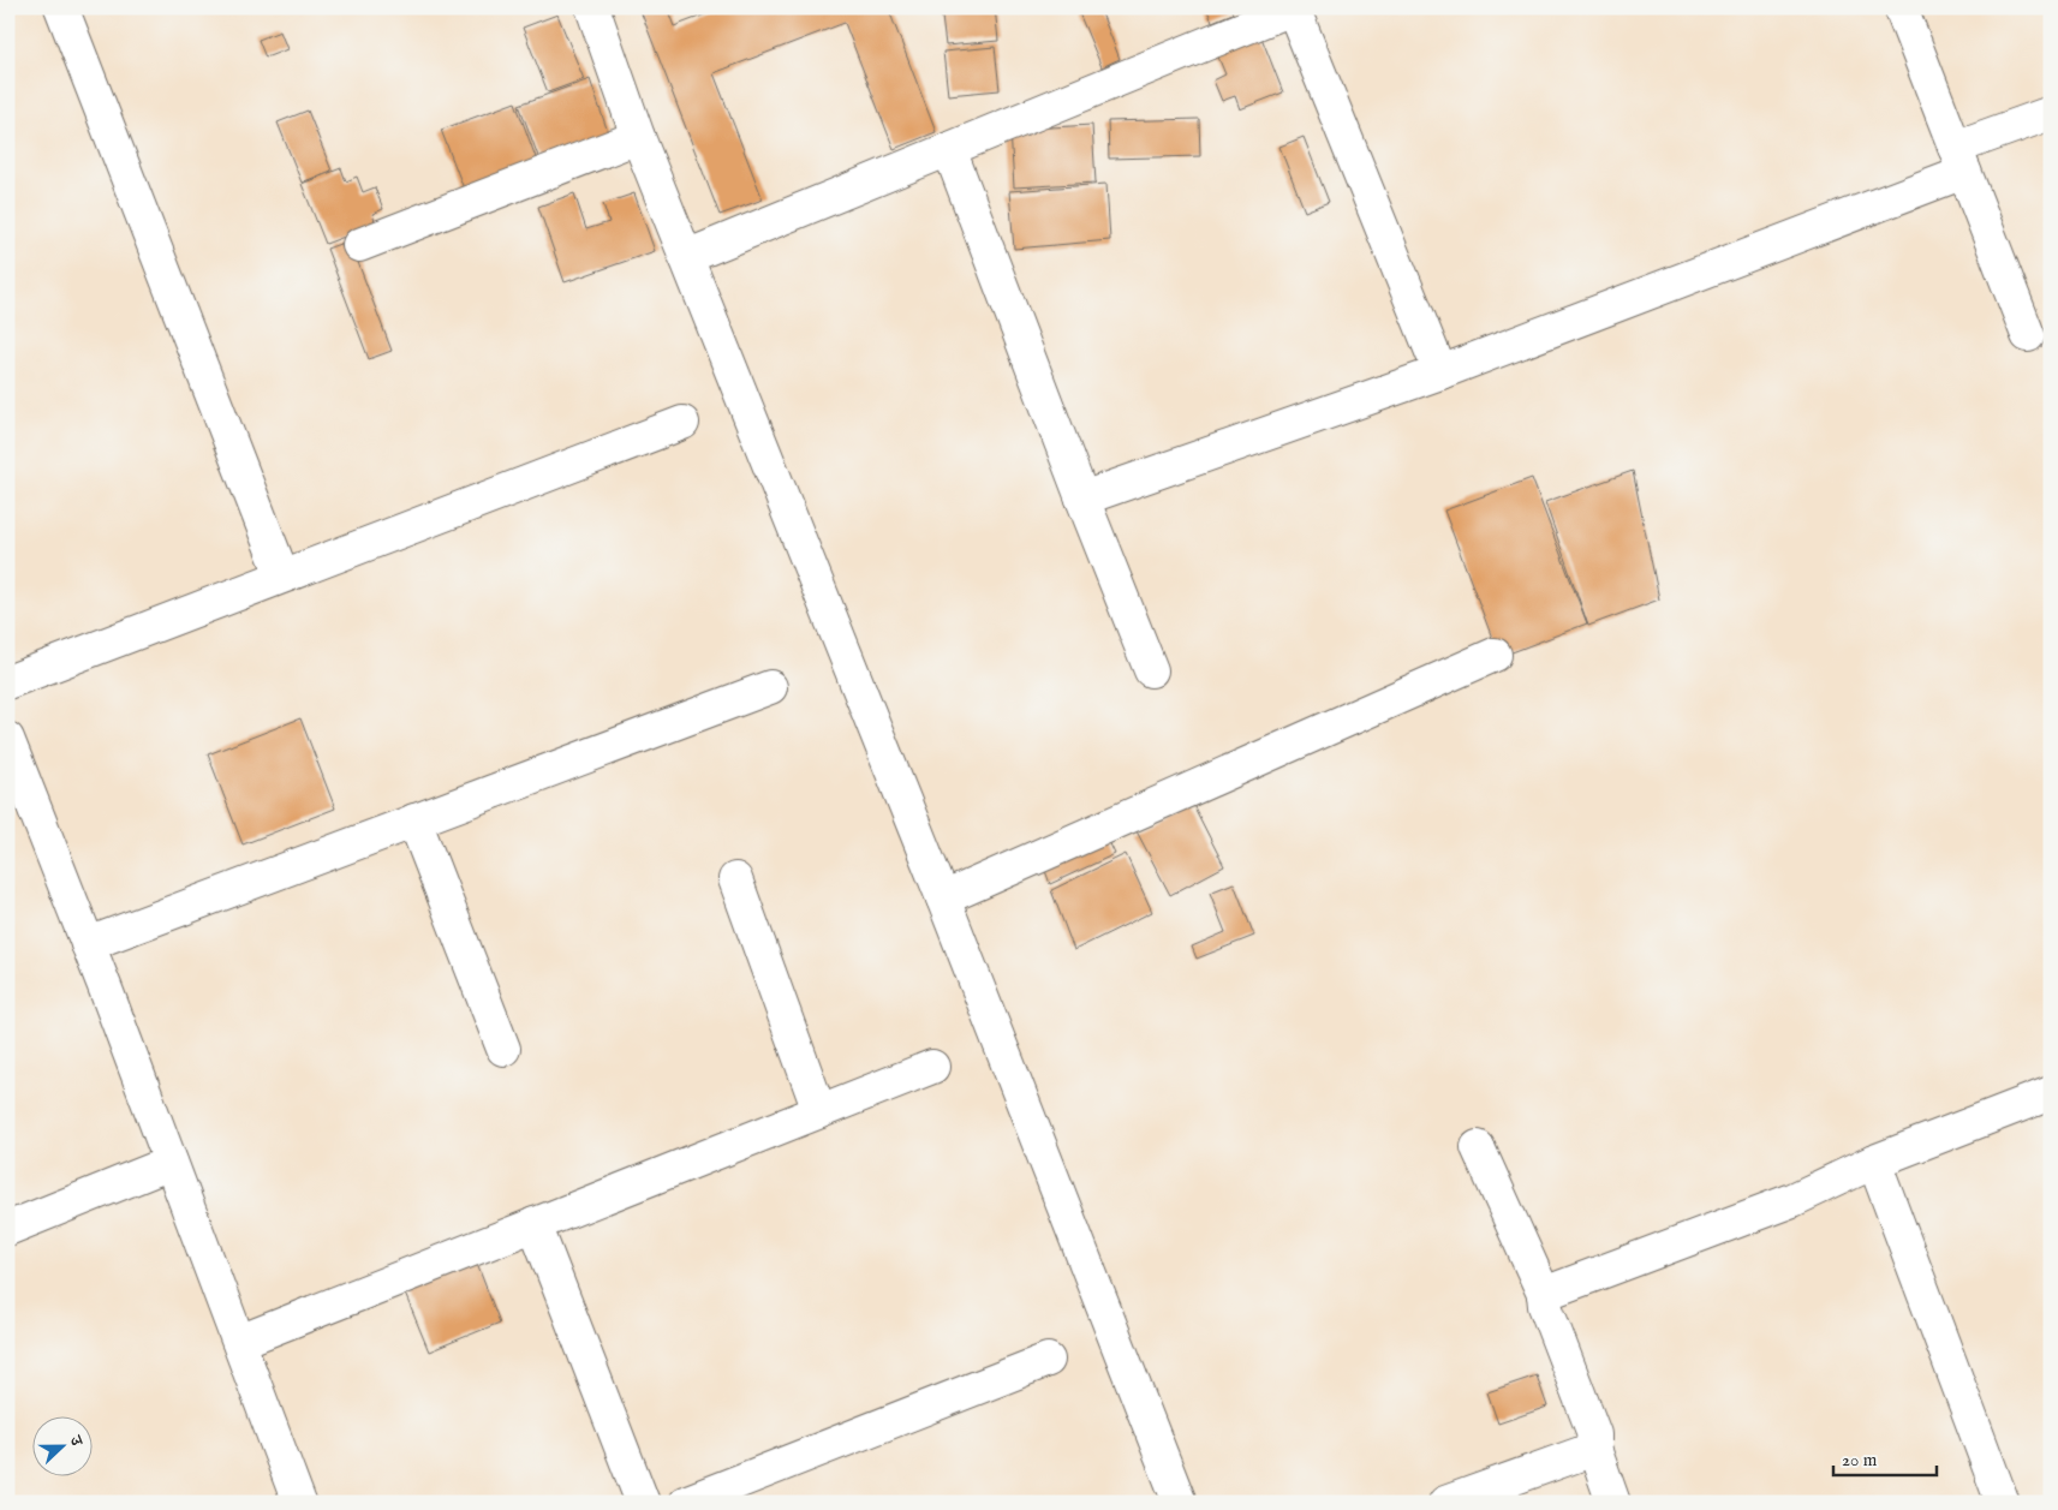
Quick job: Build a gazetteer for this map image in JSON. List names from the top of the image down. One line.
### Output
{"scale_bar":"20 m","north":"right"}
